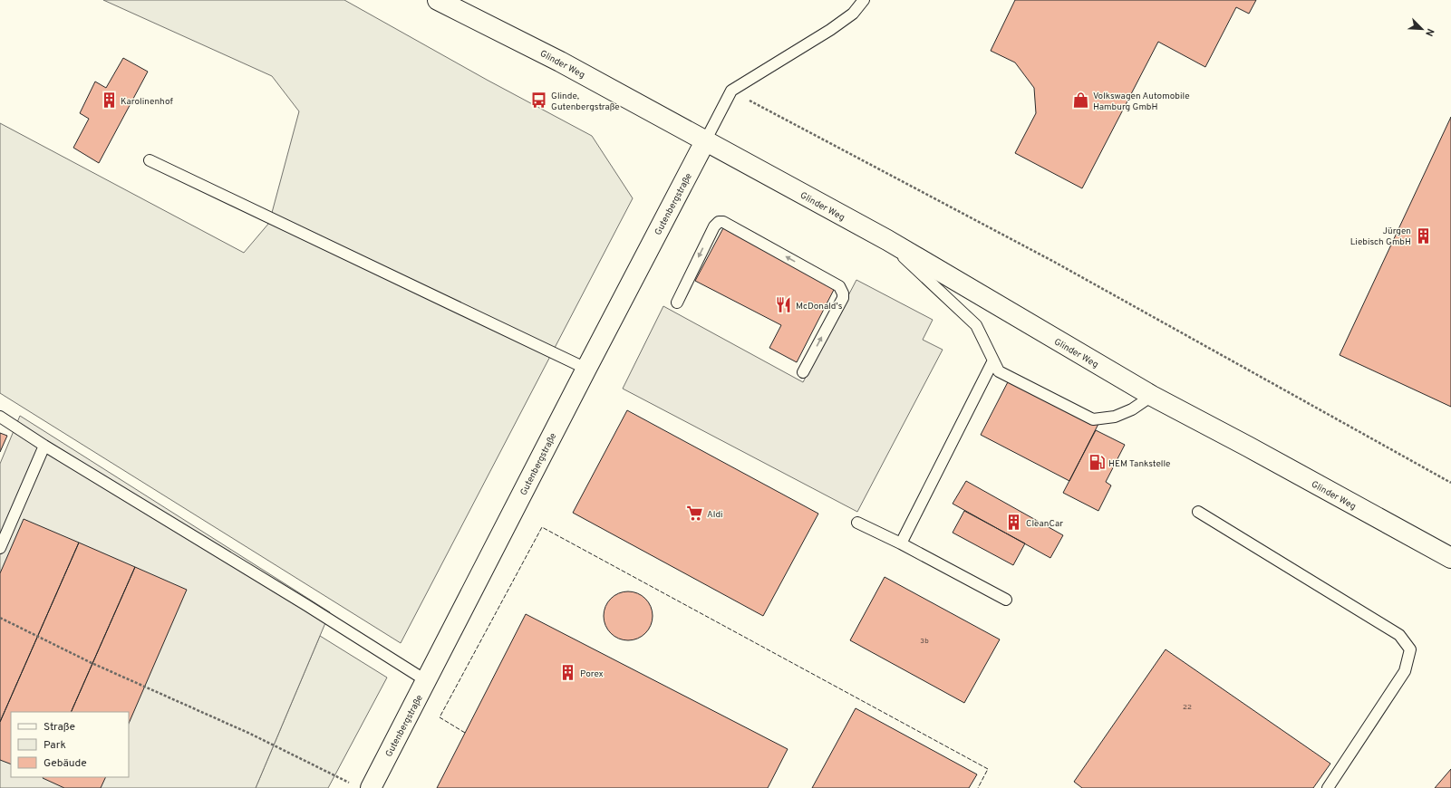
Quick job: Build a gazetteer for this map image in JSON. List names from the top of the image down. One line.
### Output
{"streets":{"main road":["Glinder Weg","Gutenbergstraße"]},"crossings":[["Glinder Weg","Gutenbergstraße"]],"places":{"building":["Karolinenhof","Jürgen Liebisch GmbH","CleanCar","Porex"],"bus stop":["Glinde, Gutenbergstraße"],"shop":["Volkswagen Automobile Hamburg GmbH"],"restaurant":["McDonald's"],"fuel station":["HEM Tankstelle"],"supermarket":["Aldi"]},"house_numbers":["3b","22"],"legend":["Straße","Park","Gebäude"],"north":"bottom right"}
